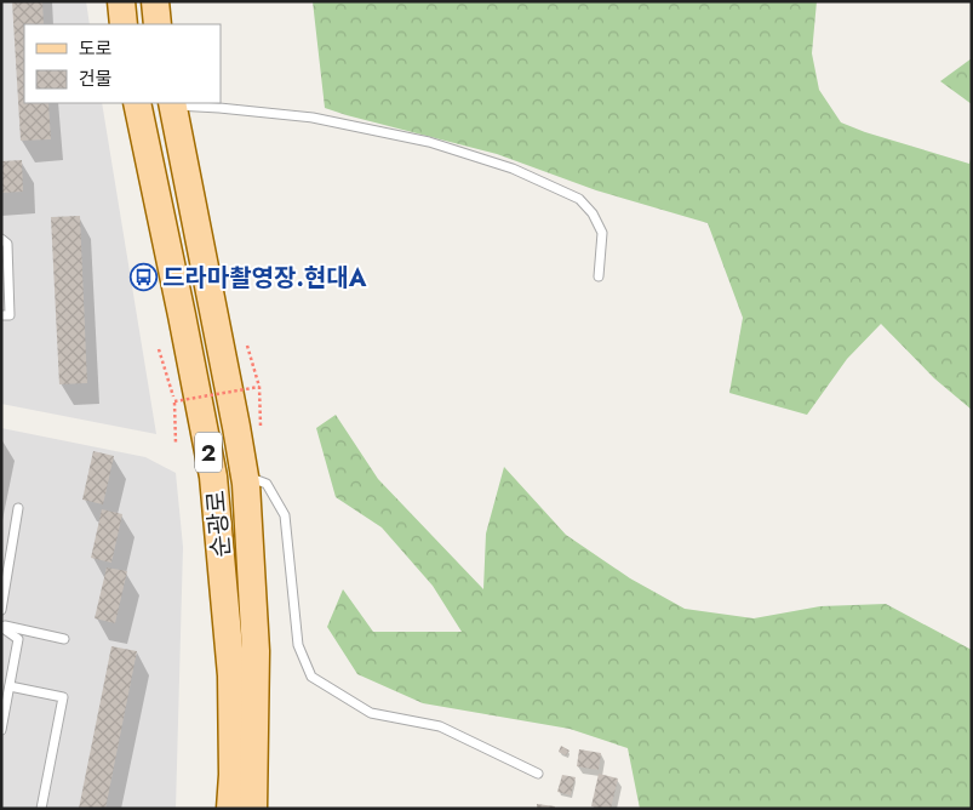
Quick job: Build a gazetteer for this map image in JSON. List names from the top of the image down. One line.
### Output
{"streets":{"main road":["2","순광로"]},"places":{"bus stop":["드라마촬영장.현대A"]},"legend":["도로","건물"]}
